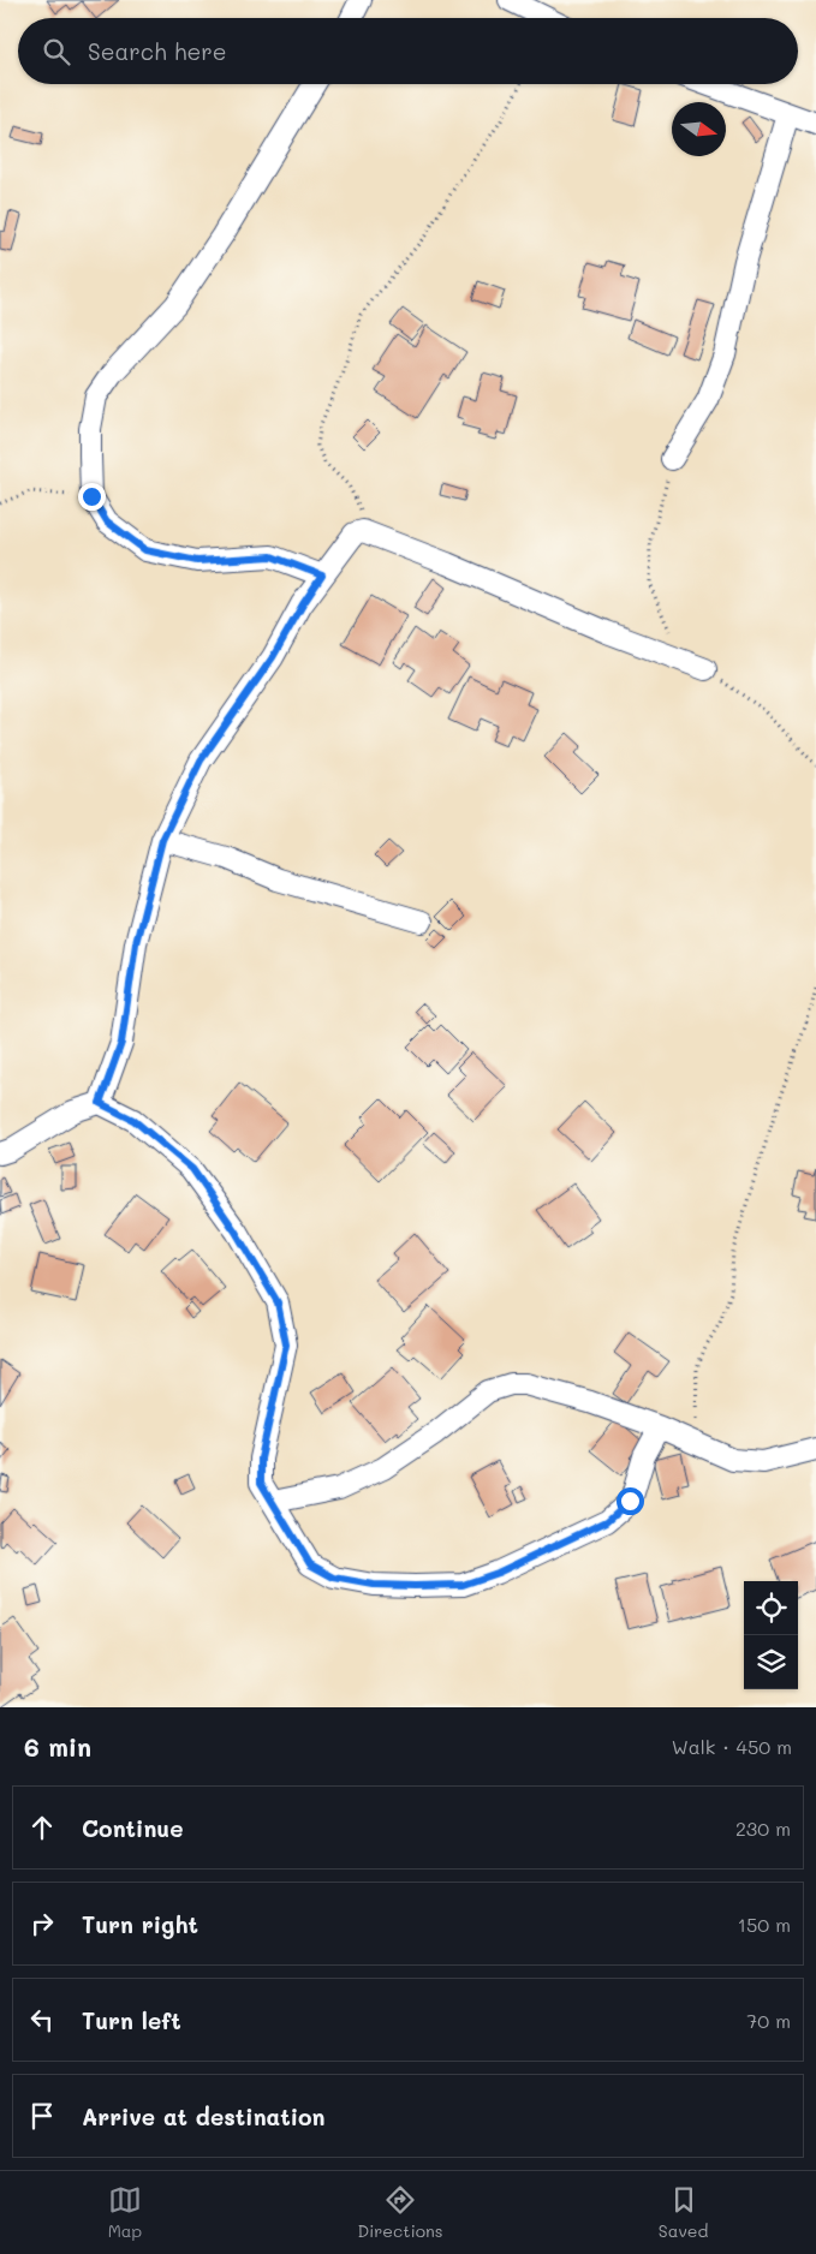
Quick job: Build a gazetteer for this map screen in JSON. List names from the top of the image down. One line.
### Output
{"north":"right","page":{"search":"Search here","heading":["6 min","Walk · 450 m"],"list":[["Continue","230 m"],["Turn right","150 m"],["Turn left","70 m"],"Arrive at destination"],"nav":["Map","Directions","Saved"]}}
